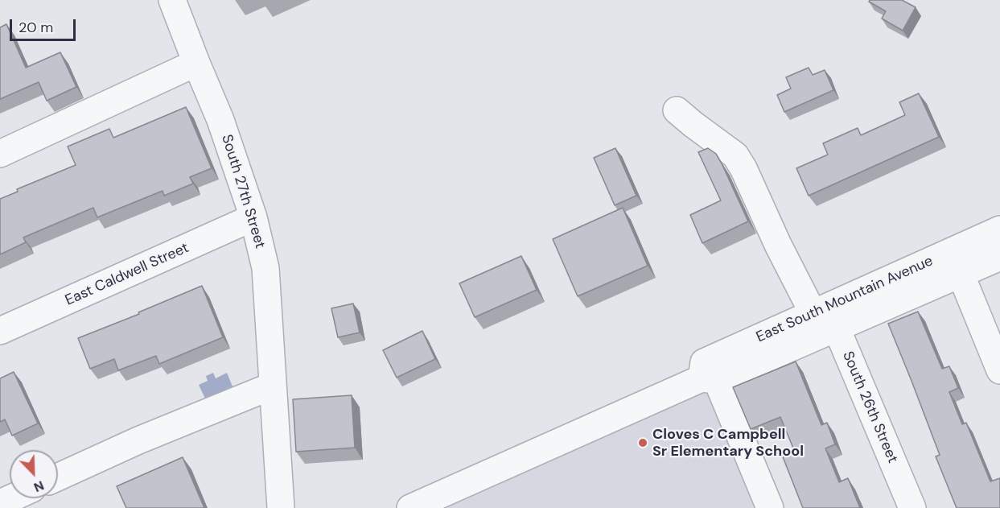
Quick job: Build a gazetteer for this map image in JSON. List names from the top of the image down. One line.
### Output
{"streets":{"street":["South 27th Street","East Caldwell Street","East South Mountain Avenue","South 26th Street"]},"crossings":[["South 27th Street","East Caldwell Street"],["East South Mountain Avenue","South 26th Street"]],"places":["Cloves C Campbell Sr Elementary School"],"scale_bar":"20 m","north":"bottom right"}
